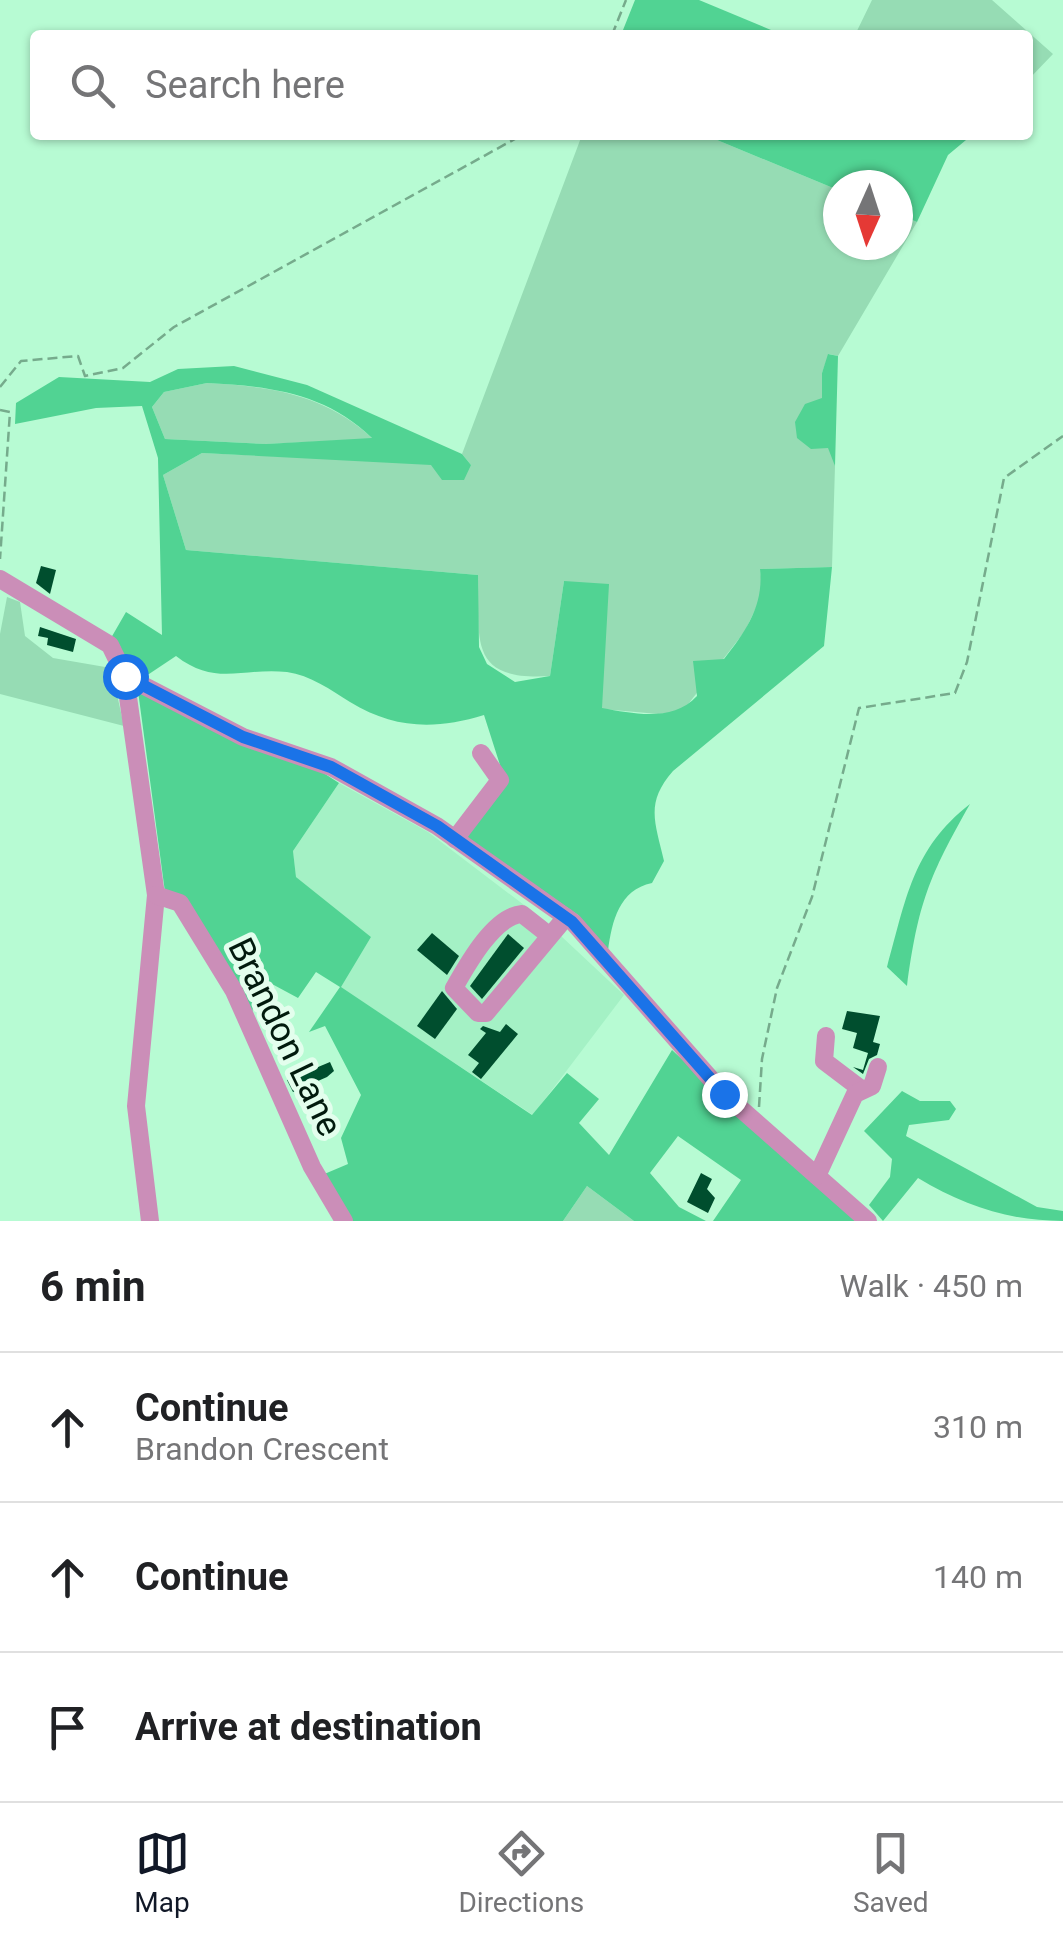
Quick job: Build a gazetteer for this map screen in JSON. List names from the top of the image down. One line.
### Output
{"streets":{"street":["Brandon Lane"]},"north":"bottom","page":{"search":"Search here","heading":["6 min","Walk · 450 m"],"list":[["Continue","Brandon Crescent","310 m"],["Continue","140 m"],"Arrive at destination"],"nav":["Map","Directions","Saved"]}}
